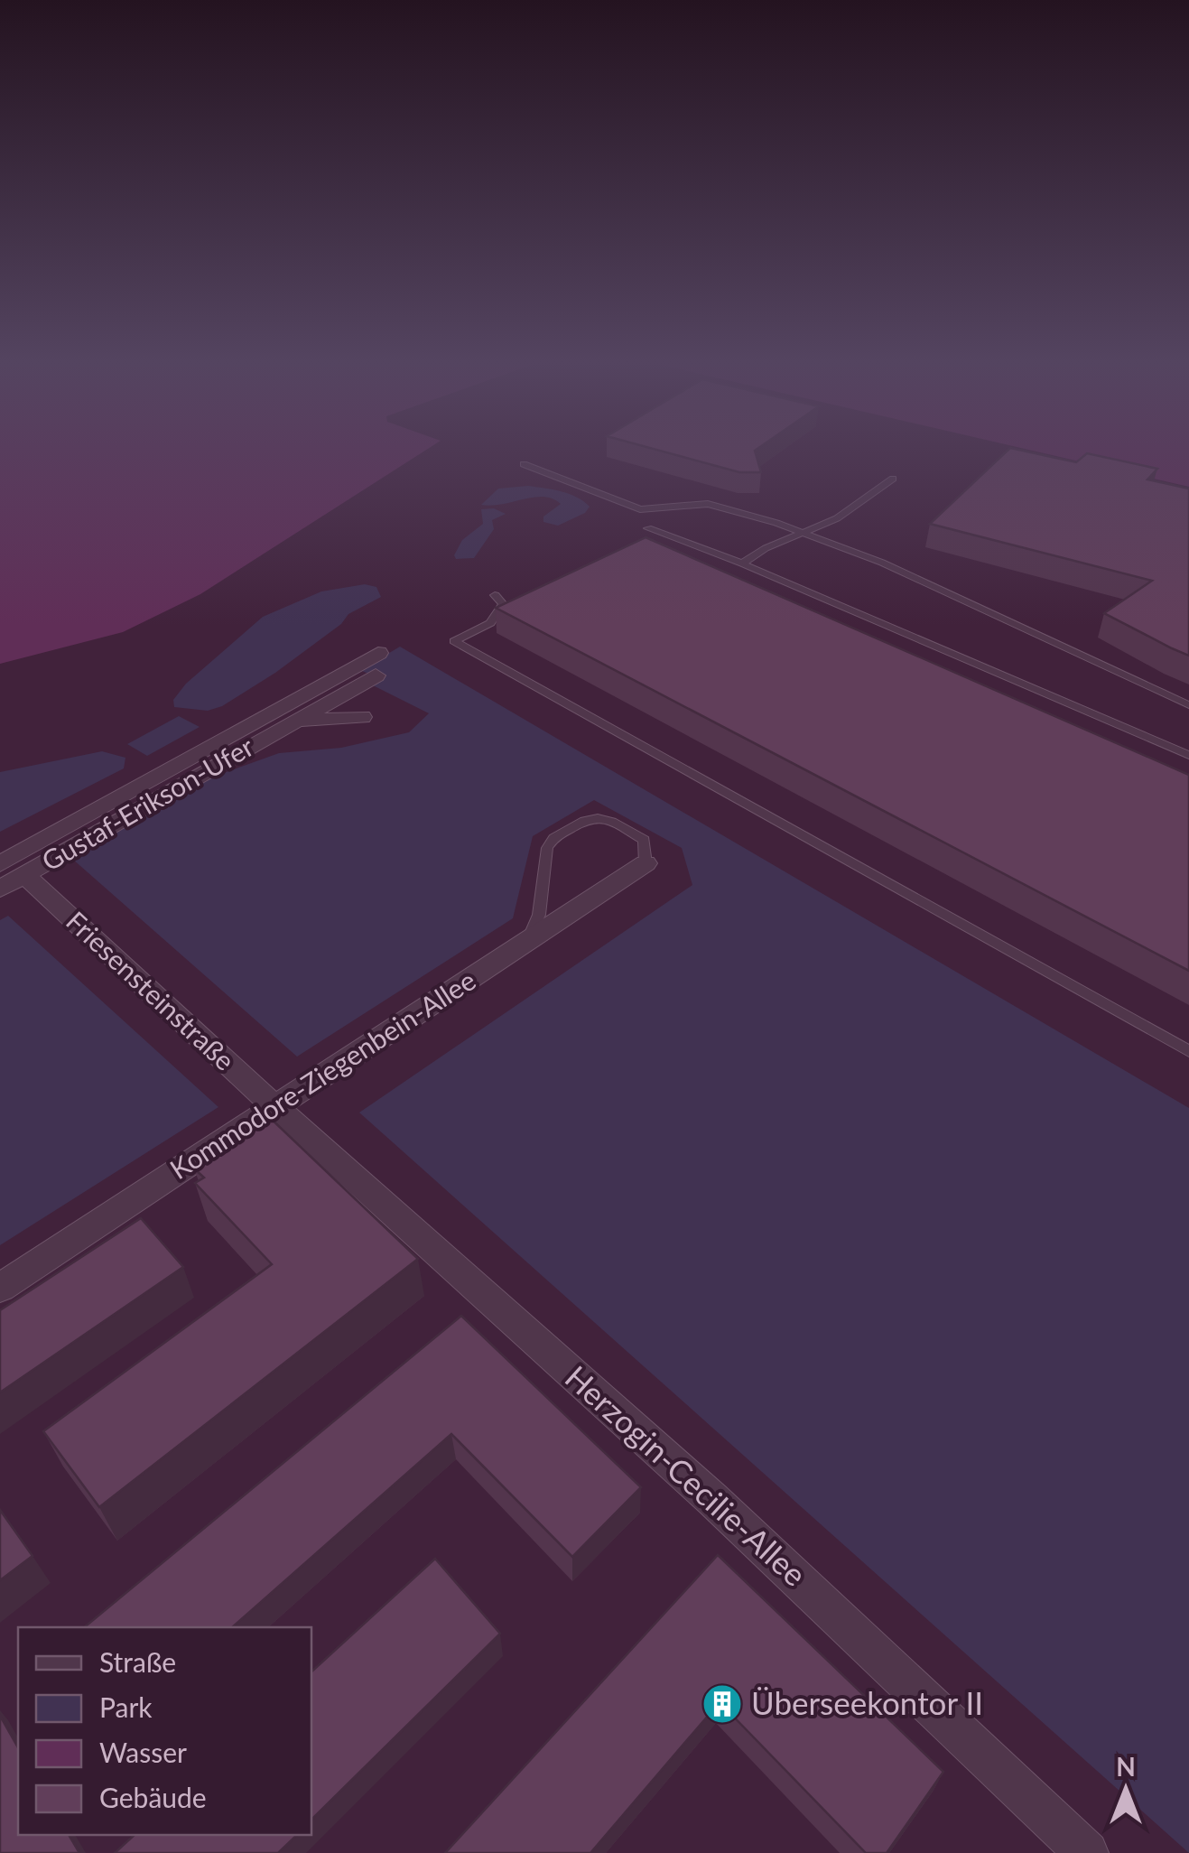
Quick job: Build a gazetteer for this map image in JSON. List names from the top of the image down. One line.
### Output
{"streets":{"street":["Gustaf-Erikson-Ufer","Friesensteinstraße","Kommodore-Ziegenbein-Allee","Herzogin-Cecilie-Allee"]},"crossings":[["Gustaf-Erikson-Ufer","Friesensteinstraße"],["Friesensteinstraße","Kommodore-Ziegenbein-Allee"],["Friesensteinstraße","Herzogin-Cecilie-Allee"],["Kommodore-Ziegenbein-Allee","Herzogin-Cecilie-Allee"]],"places":{"building":["Überseekontor II"]},"legend":["Straße","Park","Wasser","Gebäude"],"north":"top"}
